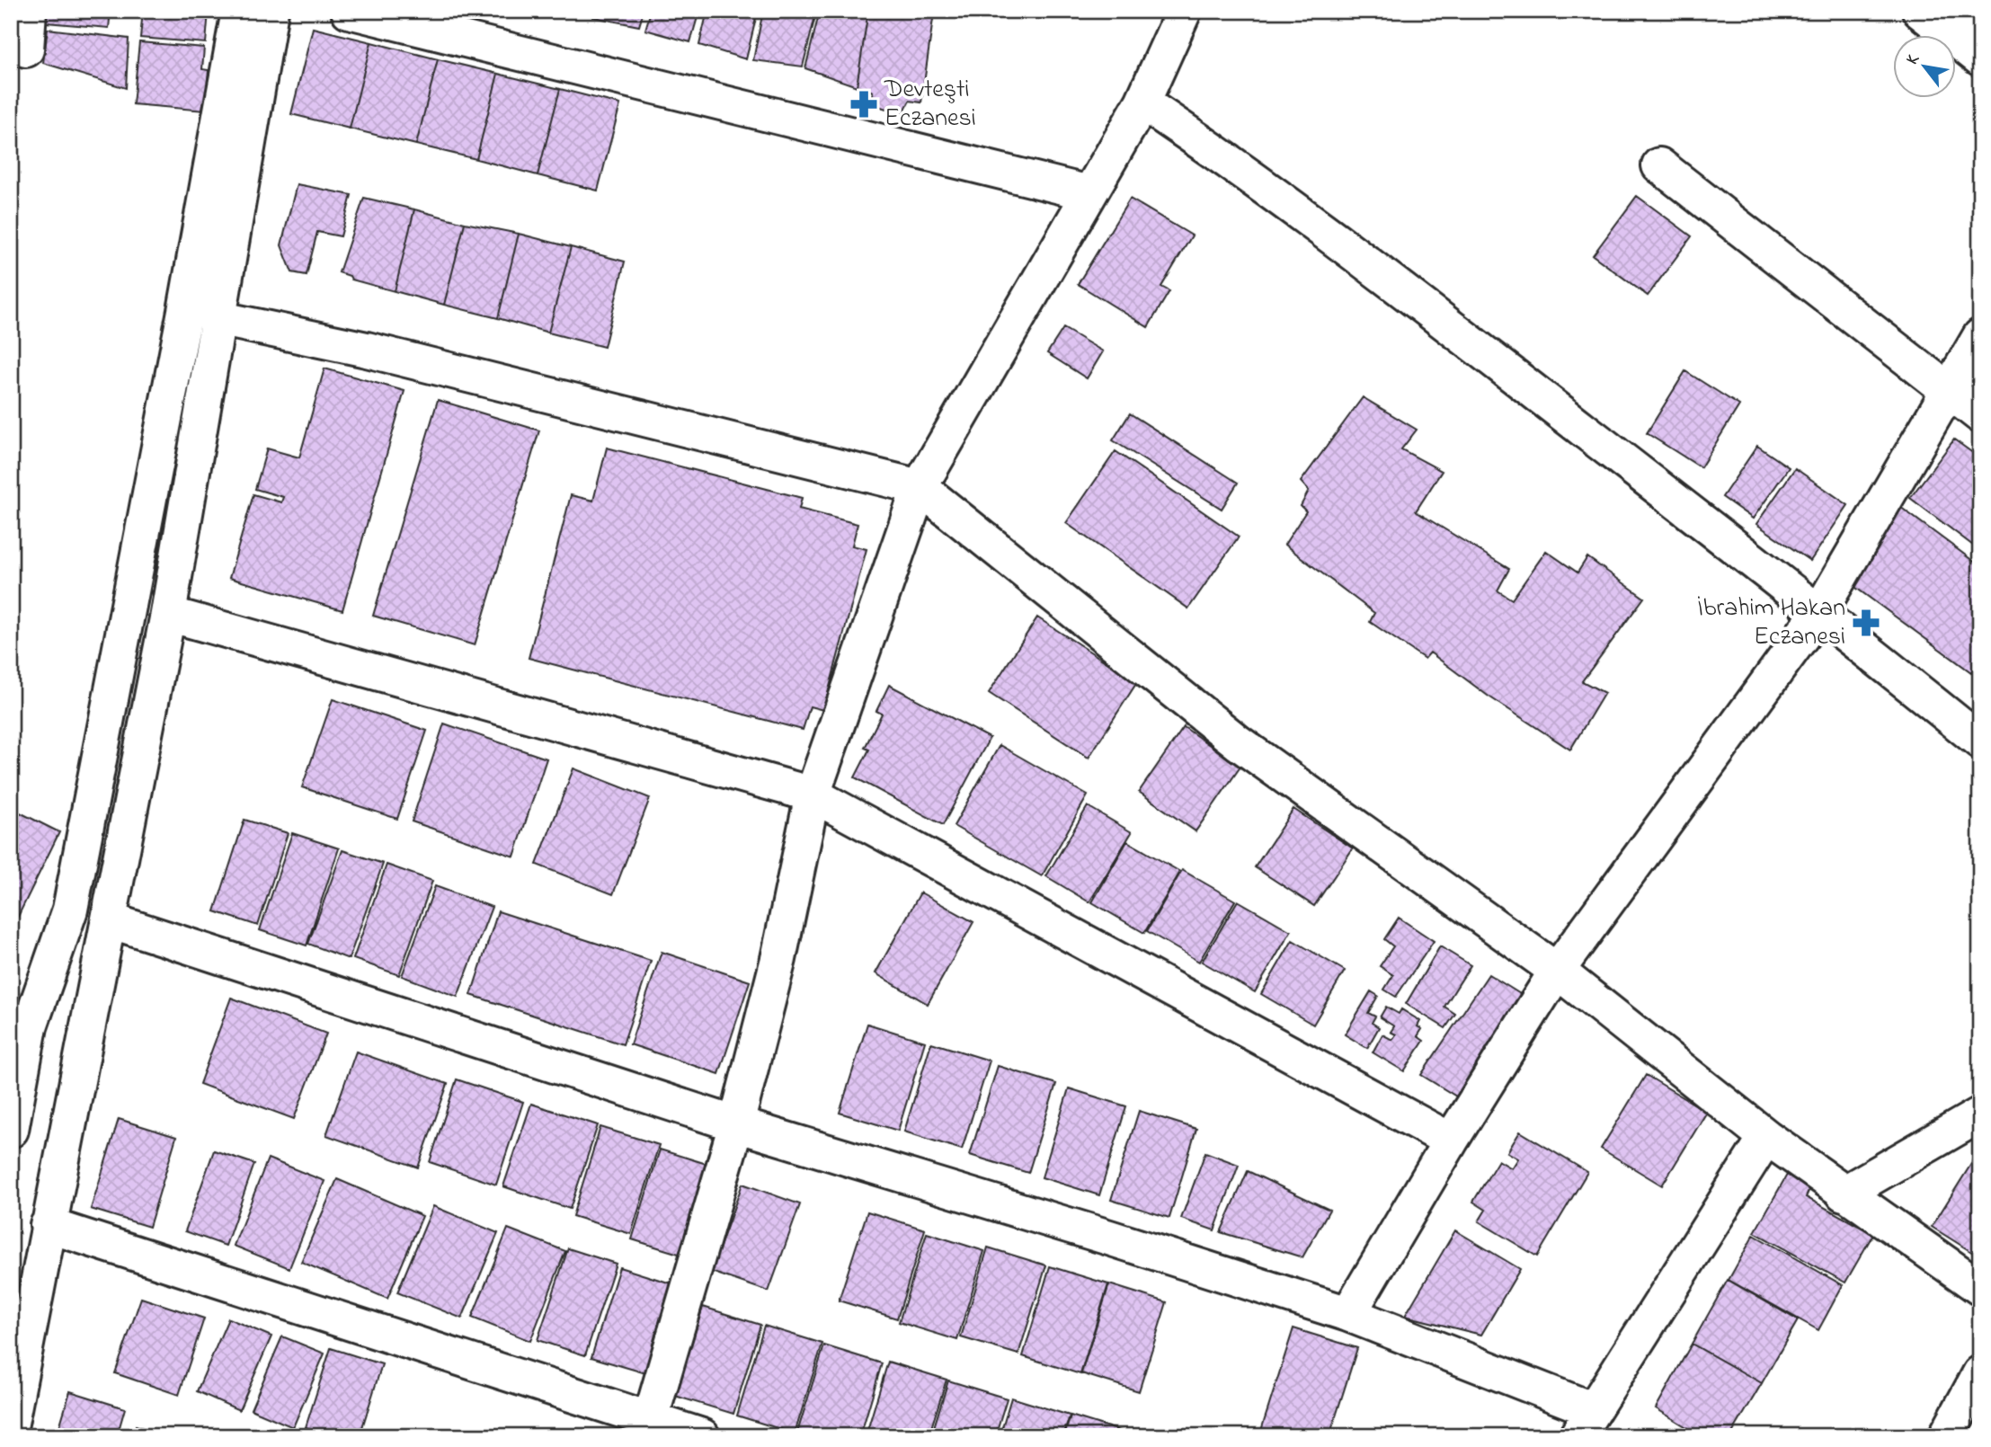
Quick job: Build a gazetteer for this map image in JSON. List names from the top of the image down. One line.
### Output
{"places":{"pharmacy":["Devteşti Eczanesi","İbrahim Hakan Eczanesi"]},"north":"top left"}
